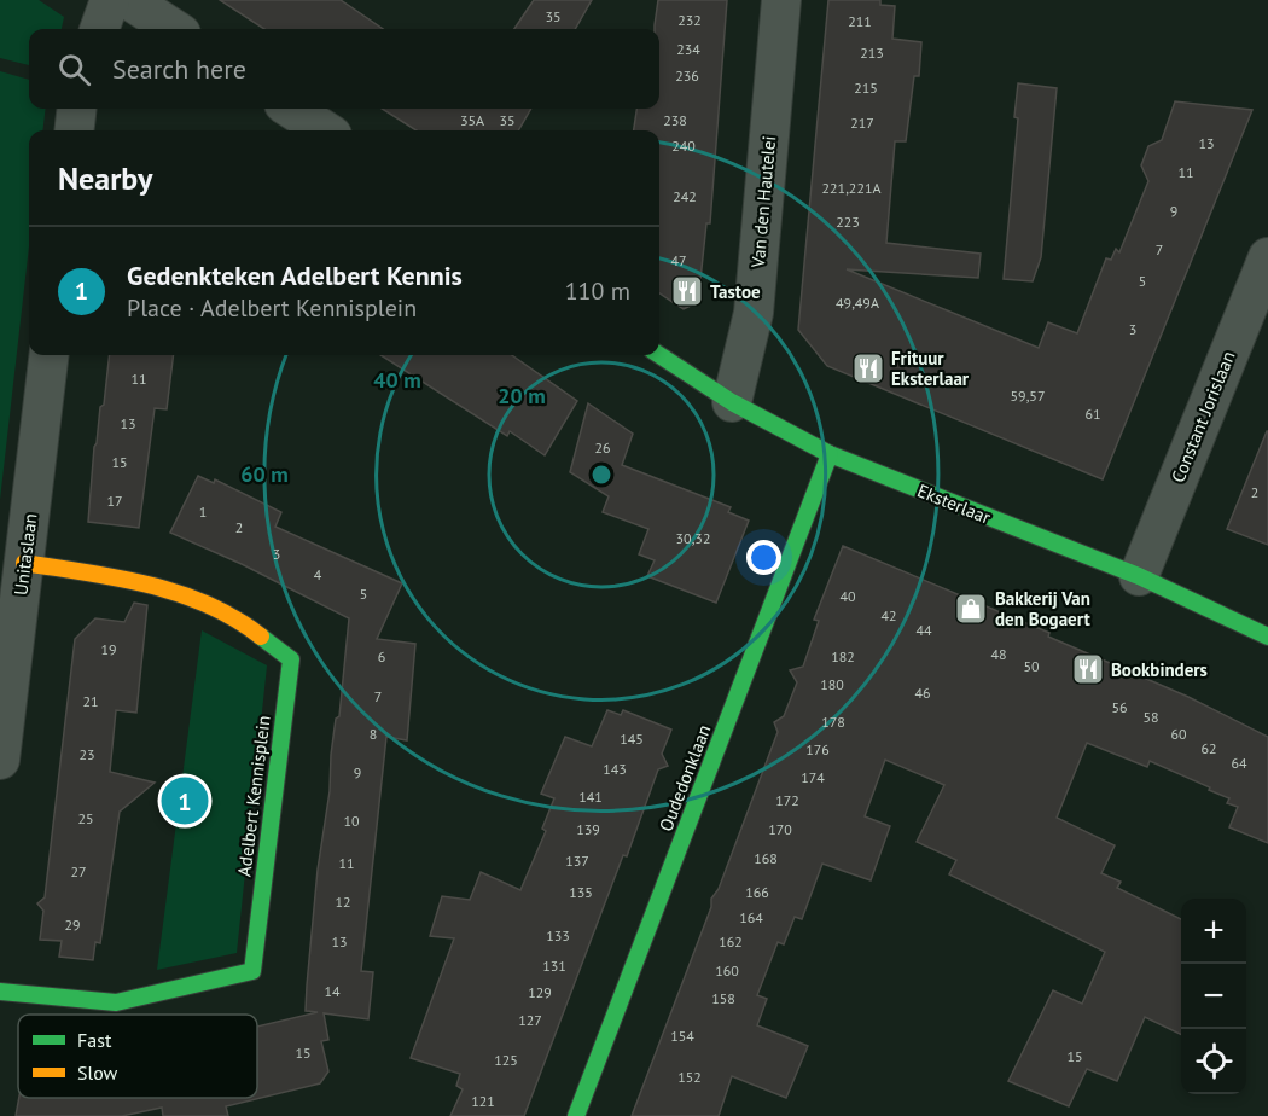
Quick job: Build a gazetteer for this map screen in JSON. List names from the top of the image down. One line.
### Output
{"streets":{"street":["Van den Hautelei","Constant Jorislaan","Eksterlaar","Unitaslaan","Oudedonklaan","Adelbert Kennisplein"]},"crossings":[["Van den Hautelei","Eksterlaar"],["Constant Jorislaan","Eksterlaar"],["Eksterlaar","Oudedonklaan"],["Unitaslaan","Adelbert Kennisplein"]],"places":{"restaurant":["Tastoe","Frituur Eksterlaar","Bookbinders"],"shop":["Bakkerij Van den Bogaert"]},"house_numbers":["35","232","211","234","213","236","215","35A","35","238","217","13","240","11","221,221A","242","9","223","7","47","5","49,49A","3","11","59,57","61","13","26","15","2","17","1","2","30,32","3","4","5","40","42","44","19","48","6","182","50","180","46","7","21","56","58","178","8","60","145","62","176","23","64","143","9","174","141","172","25","10","139","170","168","137","11","27","135","166","12","164","29","133","13","162","131","160","14","129","158","127","154","15","15","125","152","121"],"legend":["Fast","Slow"],"page":{"search":"Search here","heading":"Nearby","list":[{"mark":"1","name":"Gedenkteken Adelbert Kennis","note":"Place · Adelbert Kennisplein","value":"110 m"}],"pins":"1","map_buttons":["+","−"]},"rings":["40 m","20 m","60 m"]}
